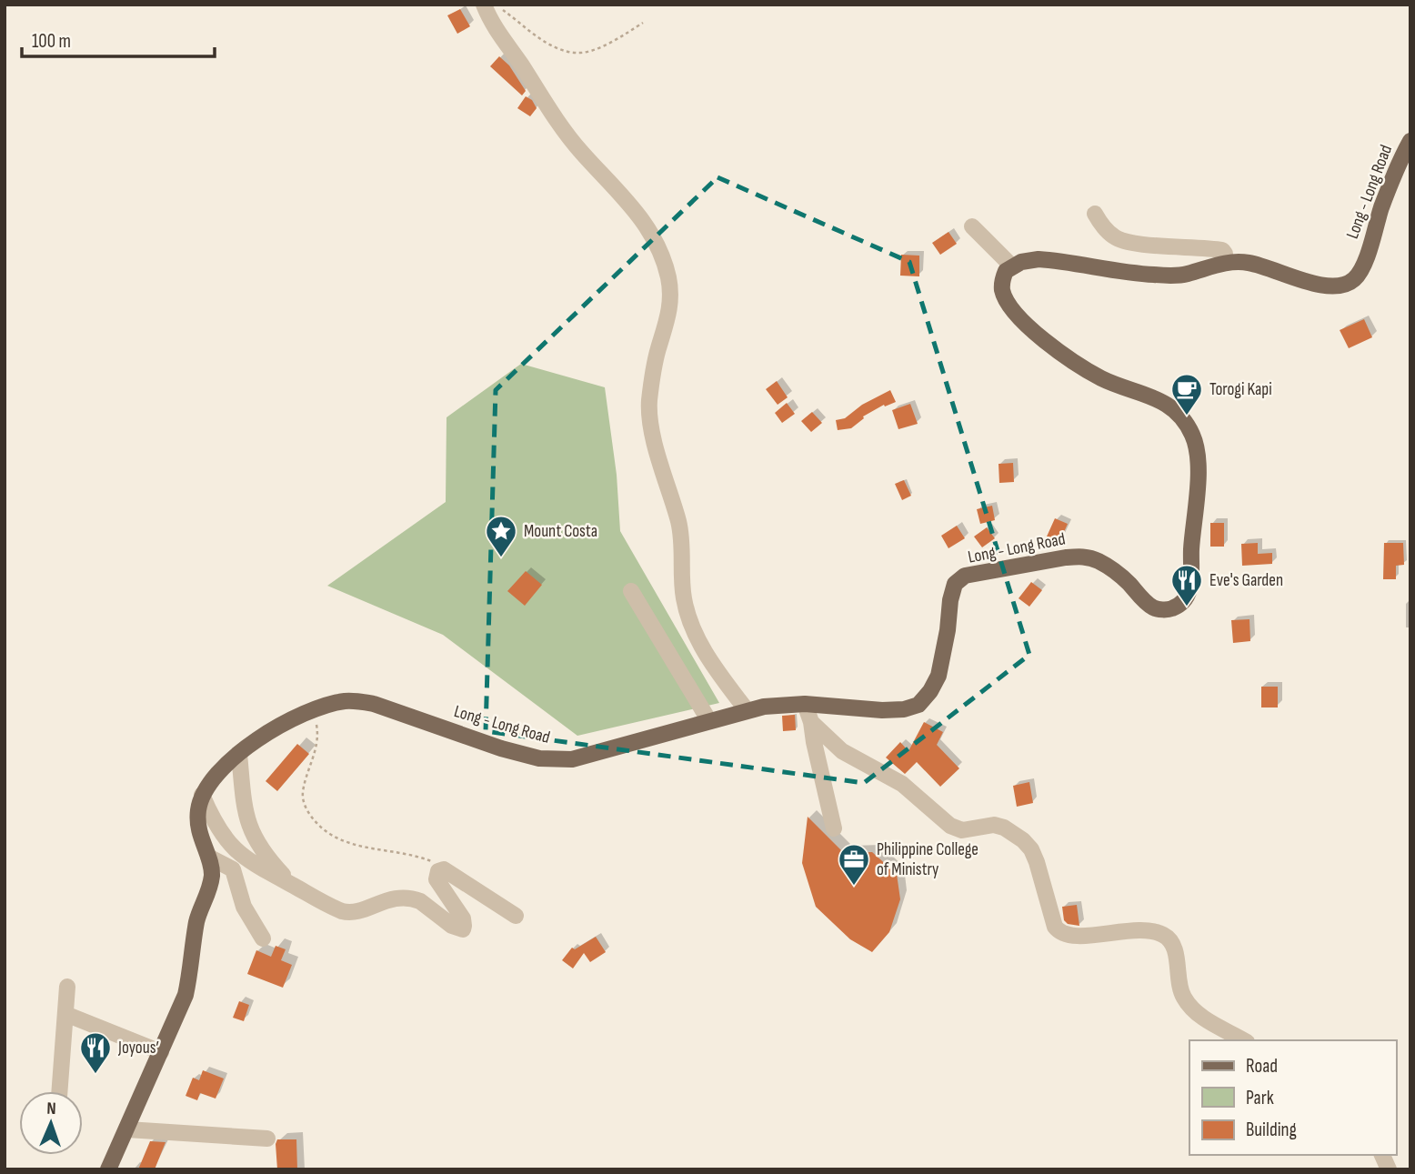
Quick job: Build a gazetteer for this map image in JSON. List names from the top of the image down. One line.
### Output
{"streets":{"main road":["Long - Long Road"]},"places":{"cafe":["Torogi Kapi"],"place":["Mount Costa"],"restaurant":["Eve's Garden","Joyous’"],"office":["Philippine College of Ministry"]},"legend":["Road","Park","Building"],"scale_bar":"100 m","north":"top"}
